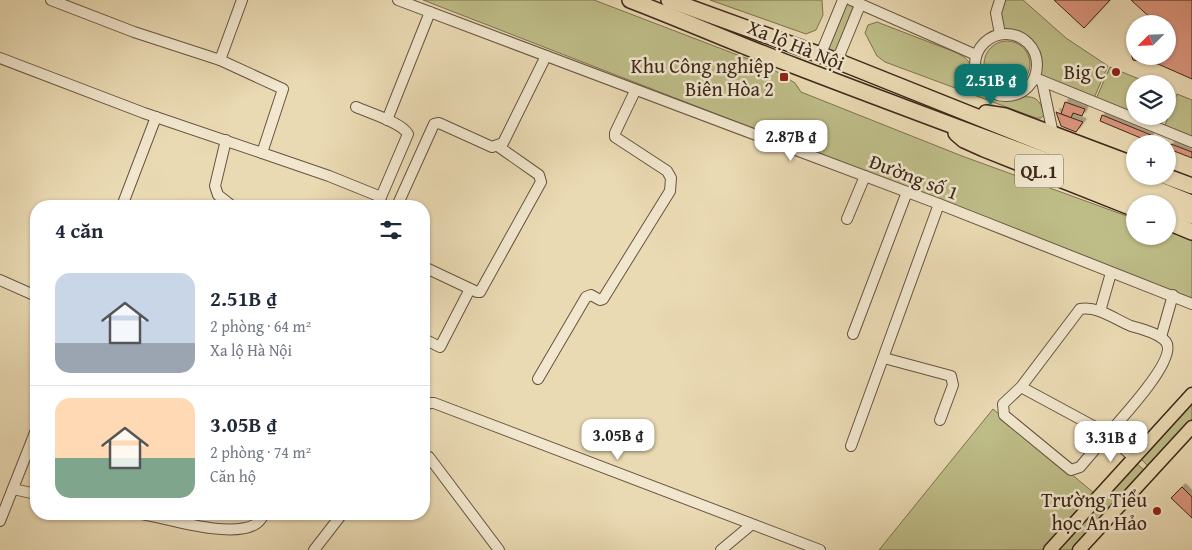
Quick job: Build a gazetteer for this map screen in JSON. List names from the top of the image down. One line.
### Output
{"streets":{"highway":["Xa lộ Hà Nội","QL.1"],"street":["Đường số 1"]},"crossings":[["Xa lộ Hà Nội","QL.1"]],"places":{"other":["Big C","Trường Tiểu học An Hảo"],"transit":["Khu Công nghiệp Biên Hòa 2"]},"north":"bottom left","page":{"map_buttons":["+","−"],"price":["2.51B ₫","2.87B ₫","3.05B ₫","3.31B ₫"],"heading":"4 căn","list":[{"name":"2.51B ₫","note":"2 phòng · 64 m² · Xa lộ Hà Nội"},{"name":"3.05B ₫","note":"2 phòng · 74 m² · Căn hộ"}]}}
